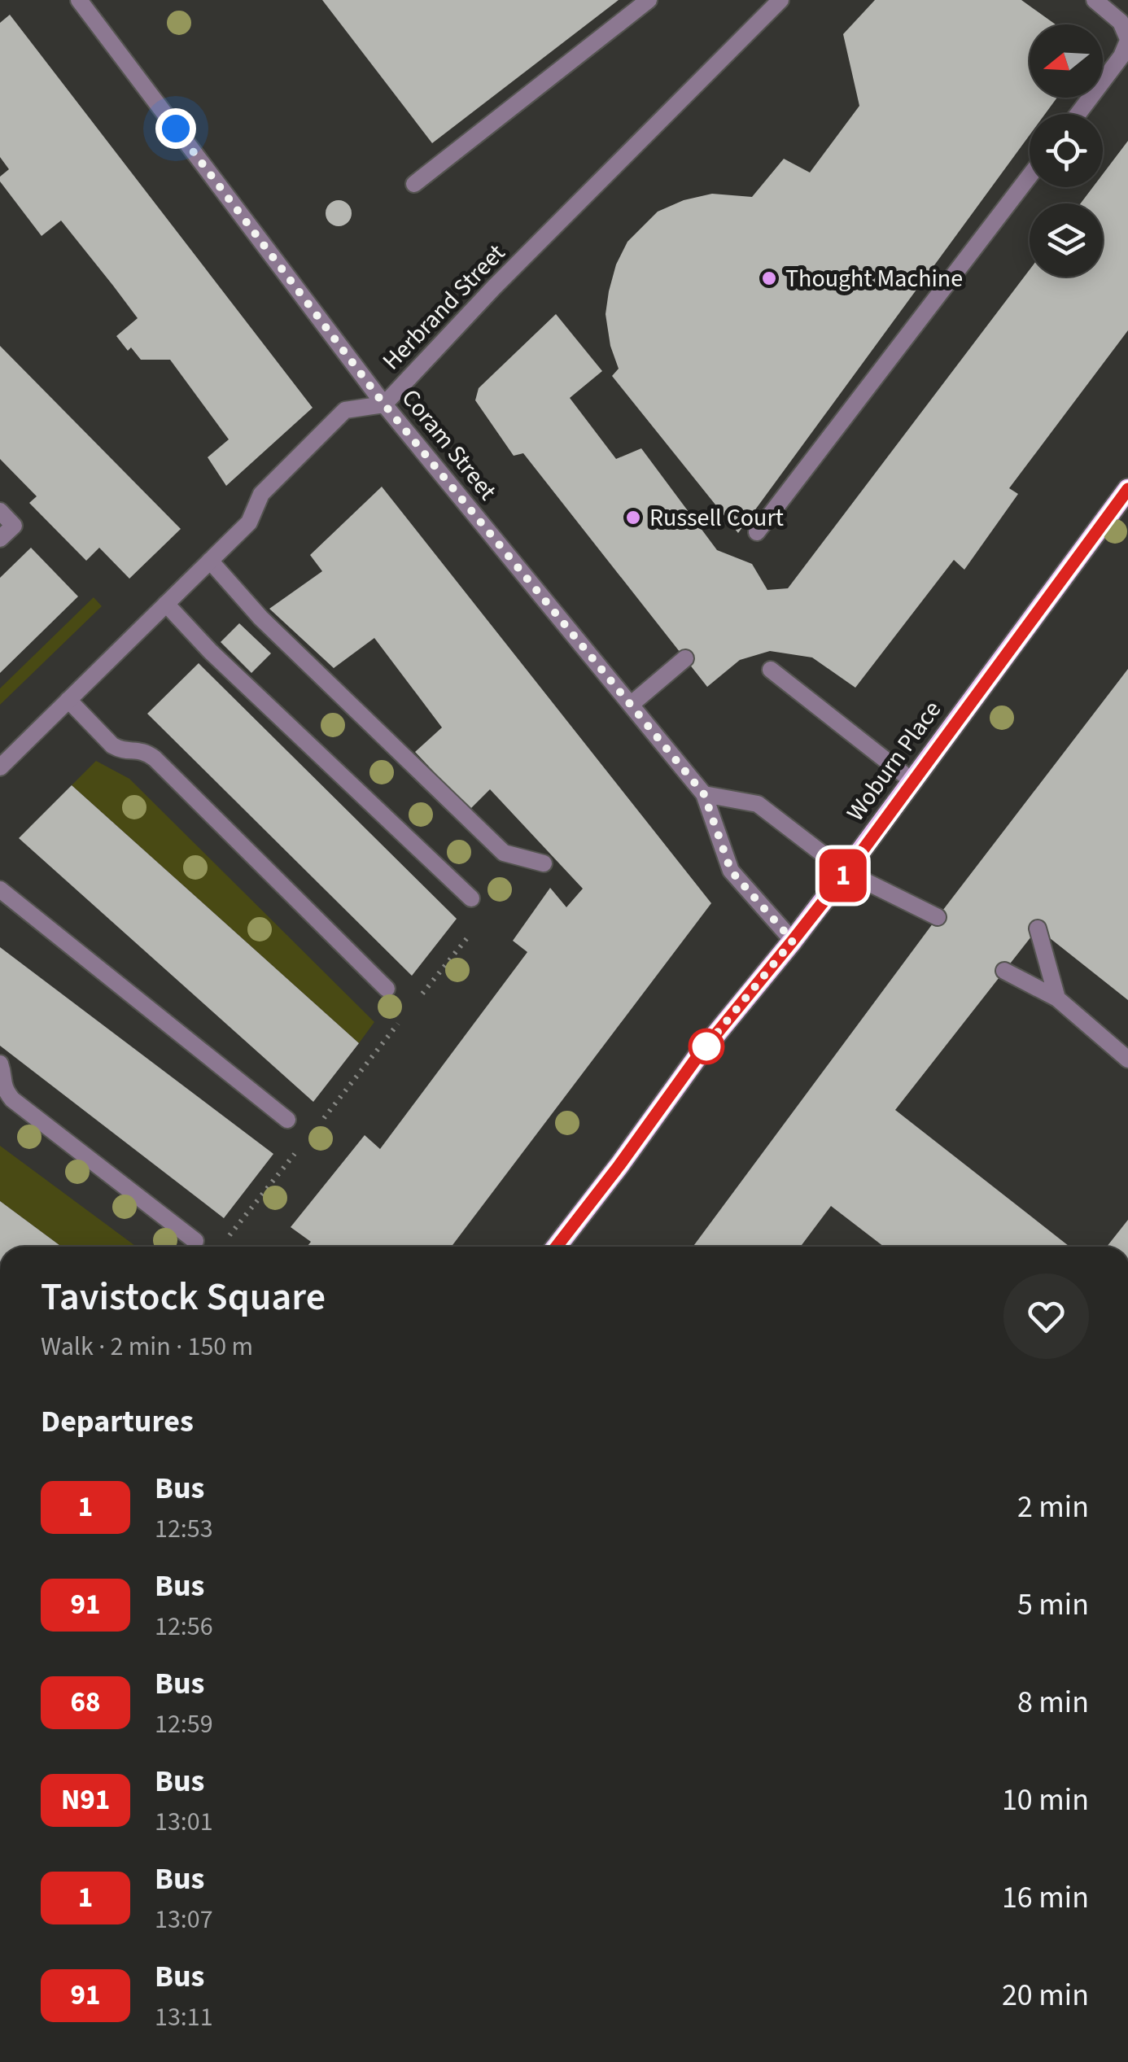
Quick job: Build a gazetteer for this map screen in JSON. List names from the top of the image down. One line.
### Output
{"streets":{"main road":["Woburn Place"],"street":["Herbrand Street","Coram Street"]},"crossings":[["Herbrand Street","Coram Street"],["Coram Street","Woburn Place"]],"places":["Thought Machine","Russell Court"],"lines":["bus line 1"],"north":"left","page":{"on_map":"1","heading":[["Tavistock Square","Walk · 2 min · 150 m"],"Departures"],"list":[{"mark":"1","name":"Bus","note":"12:53","value":"2 min"},{"mark":"91","name":"Bus","note":"12:56","value":"5 min"},{"mark":"68","name":"Bus","note":"12:59","value":"8 min"},{"mark":"N91","name":"Bus","note":"13:01","value":"10 min"},{"mark":"1","name":"Bus","note":"13:07","value":"16 min"},{"mark":"91","name":"Bus","note":"13:11","value":"20 min"}]}}
